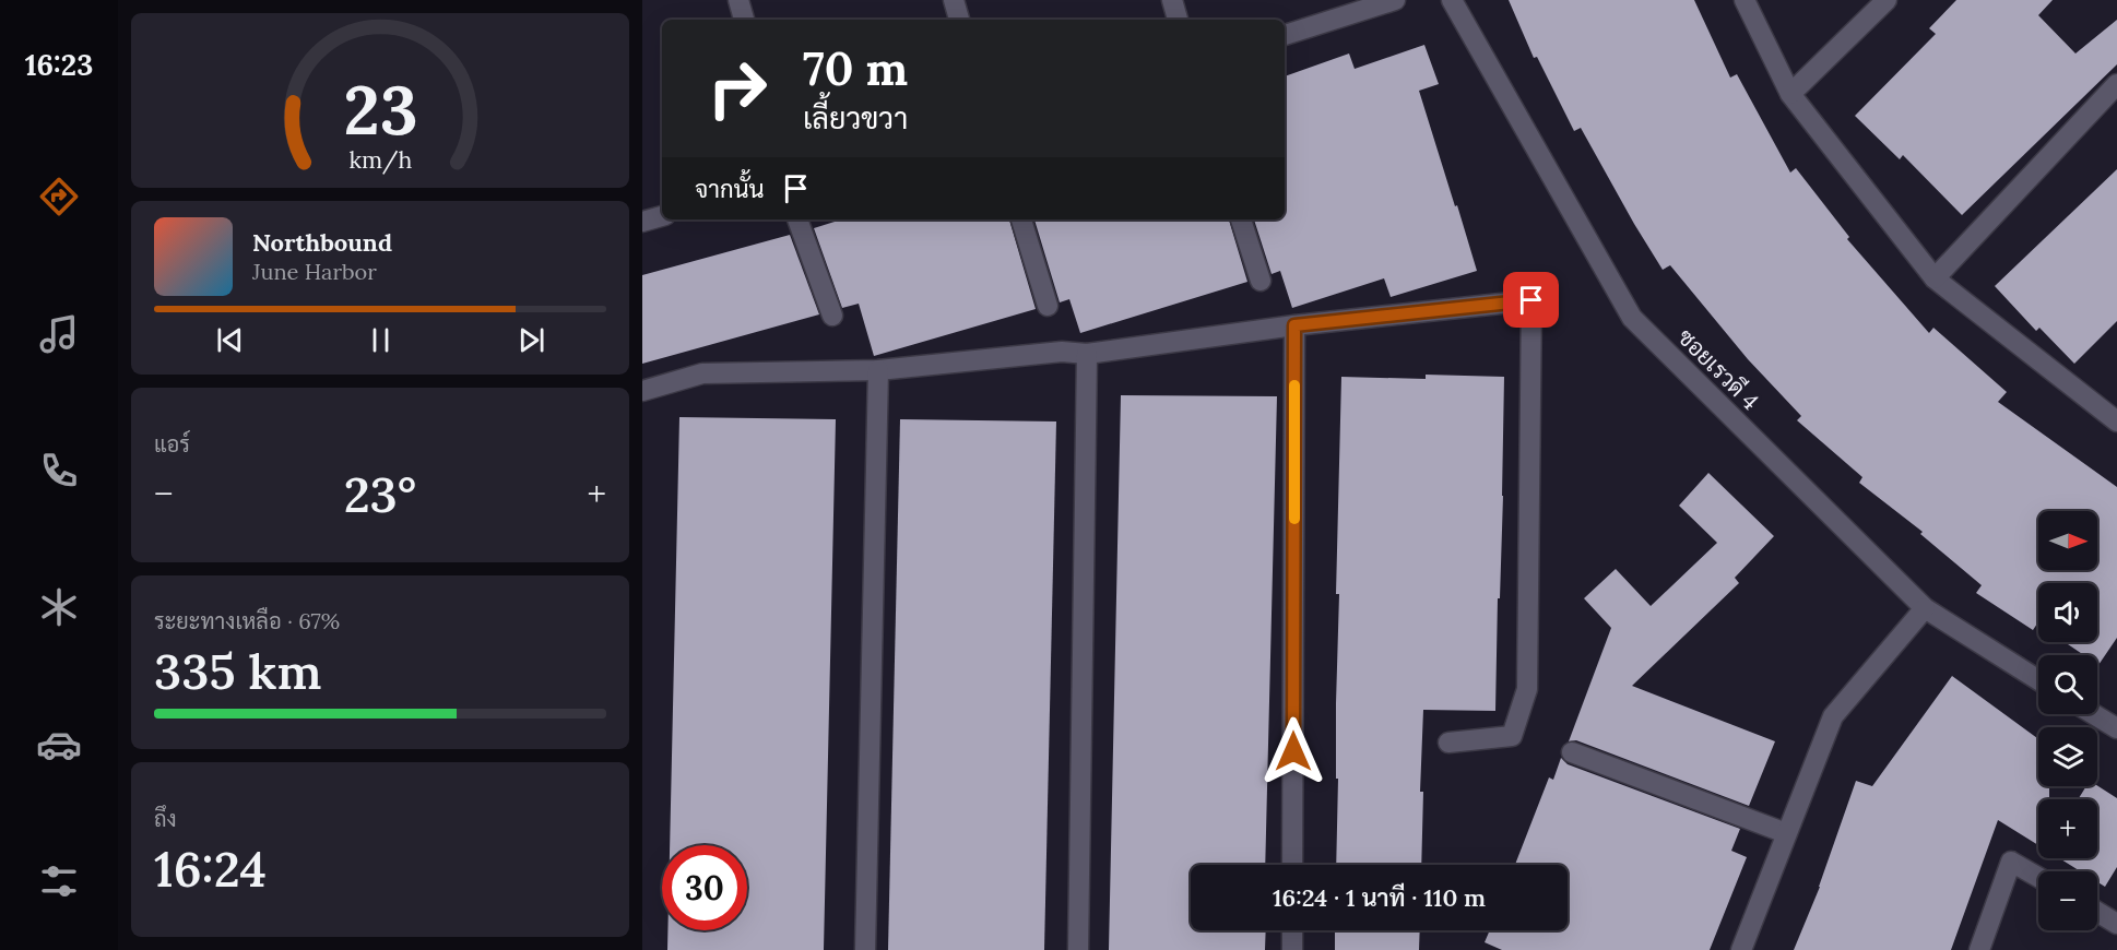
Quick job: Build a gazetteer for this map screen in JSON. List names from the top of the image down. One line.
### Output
{"streets":{"street":["ซอยเรวดี 4"]},"north":"right","page":{"tabs":"16:23","turn":["70 m","เลี้ยวขวา"],"then":"จากนั้น","song":["Northbound","June Harbor"],"tile":["แอร์",["ระยะทางเหลือ · 67%","335 km"],["ถึง","16:24"]],"heat":["−","23°","+"],"map_buttons":["+","−"],"limit":"30","trip":"16:24 · 1 นาที · 110 m","gauge":["23","km/h"]}}
